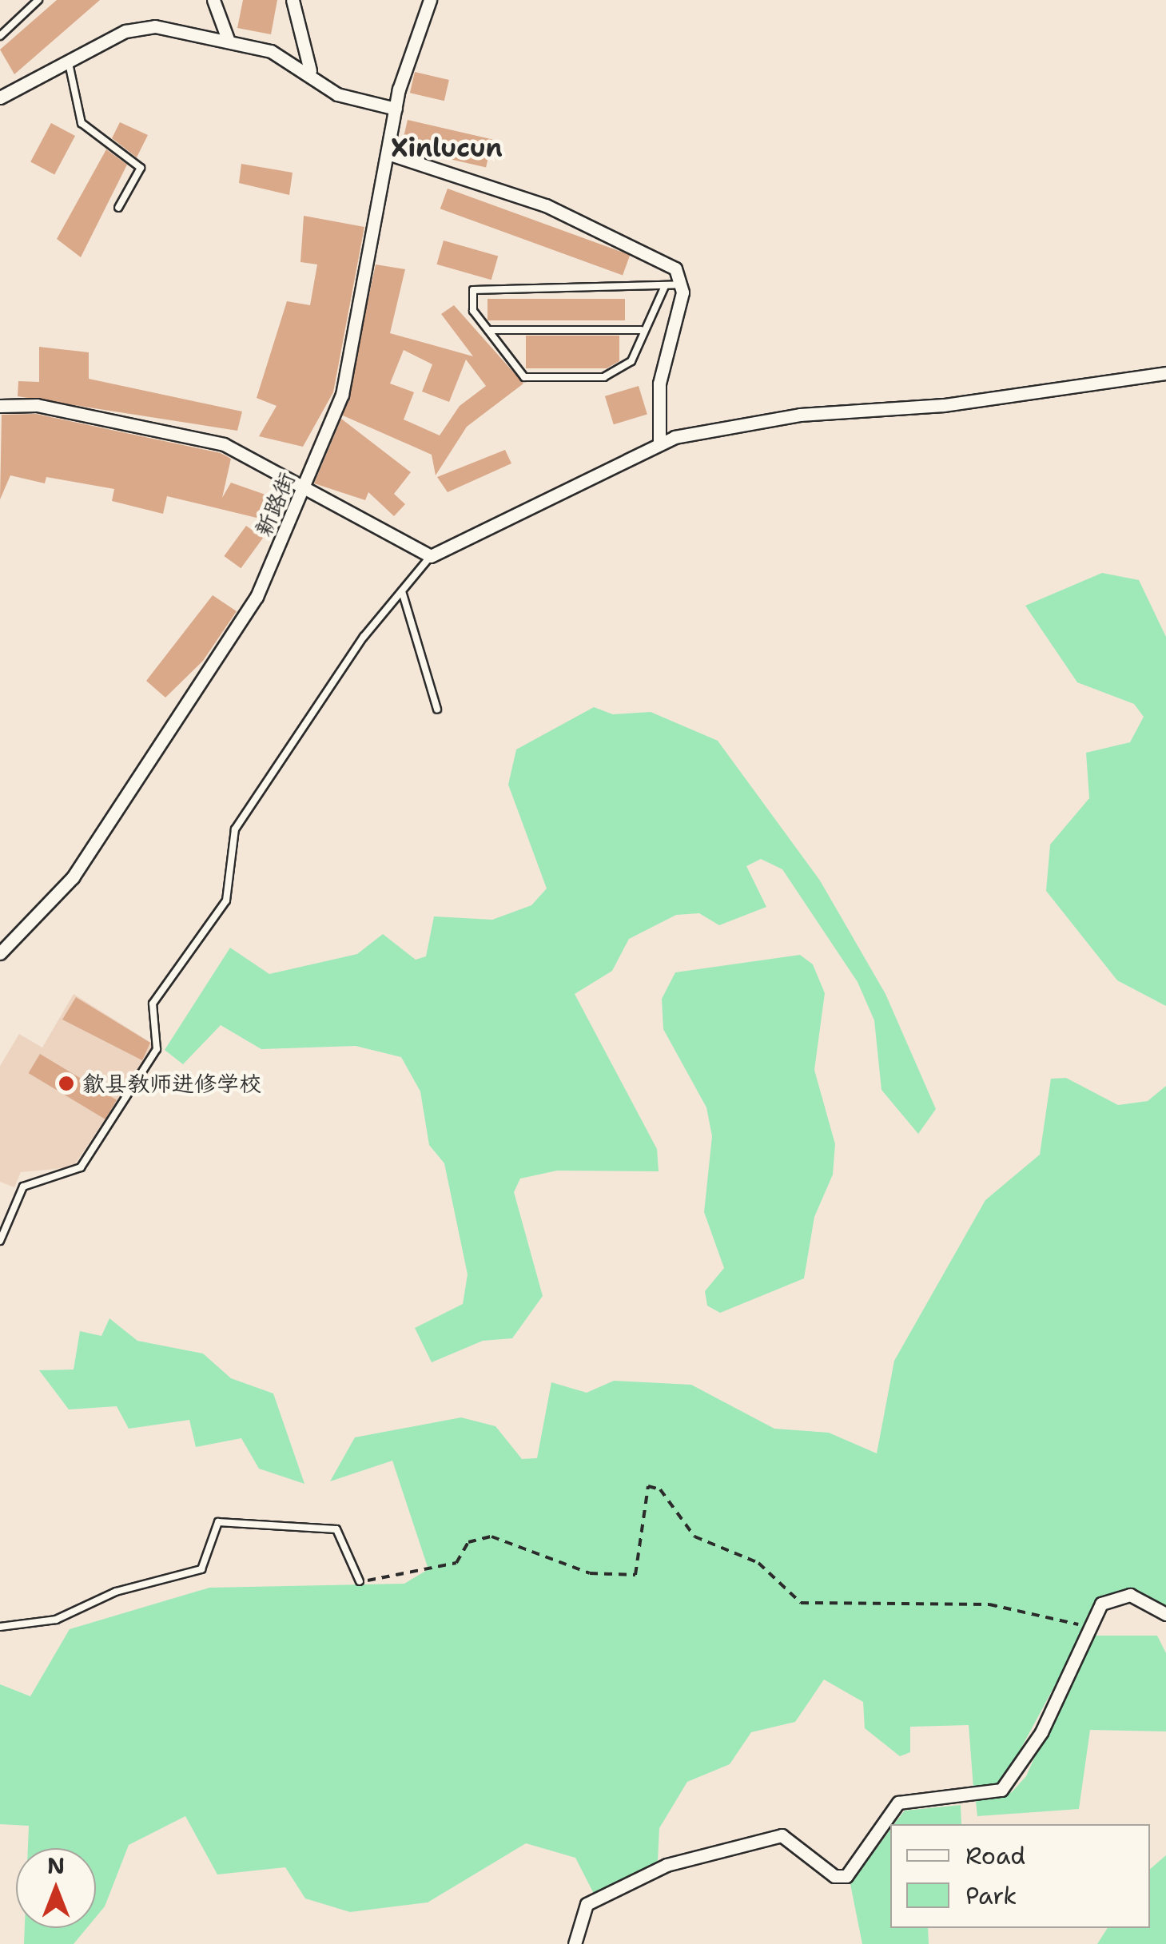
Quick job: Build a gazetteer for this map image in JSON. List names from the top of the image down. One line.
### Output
{"streets":{"street":["新路街"]},"districts":["Xinlucun"],"places":["歙县教师进修学校"],"legend":["Road","Park"],"north":"top"}
